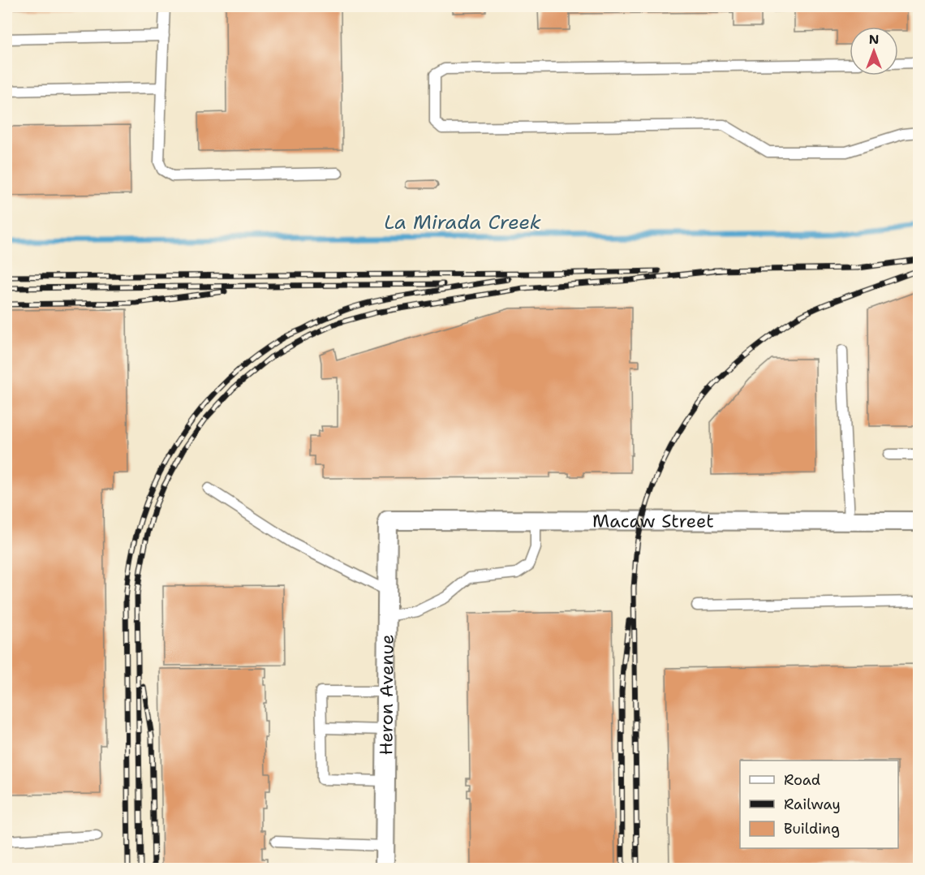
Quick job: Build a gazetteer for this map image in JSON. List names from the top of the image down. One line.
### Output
{"streets":{"street":["Macaw Street","Heron Avenue"]},"crossings":[["Macaw Street","Heron Avenue"]],"water":["La Mirada Creek"],"legend":["Road","Railway","Building"],"north":"top"}
